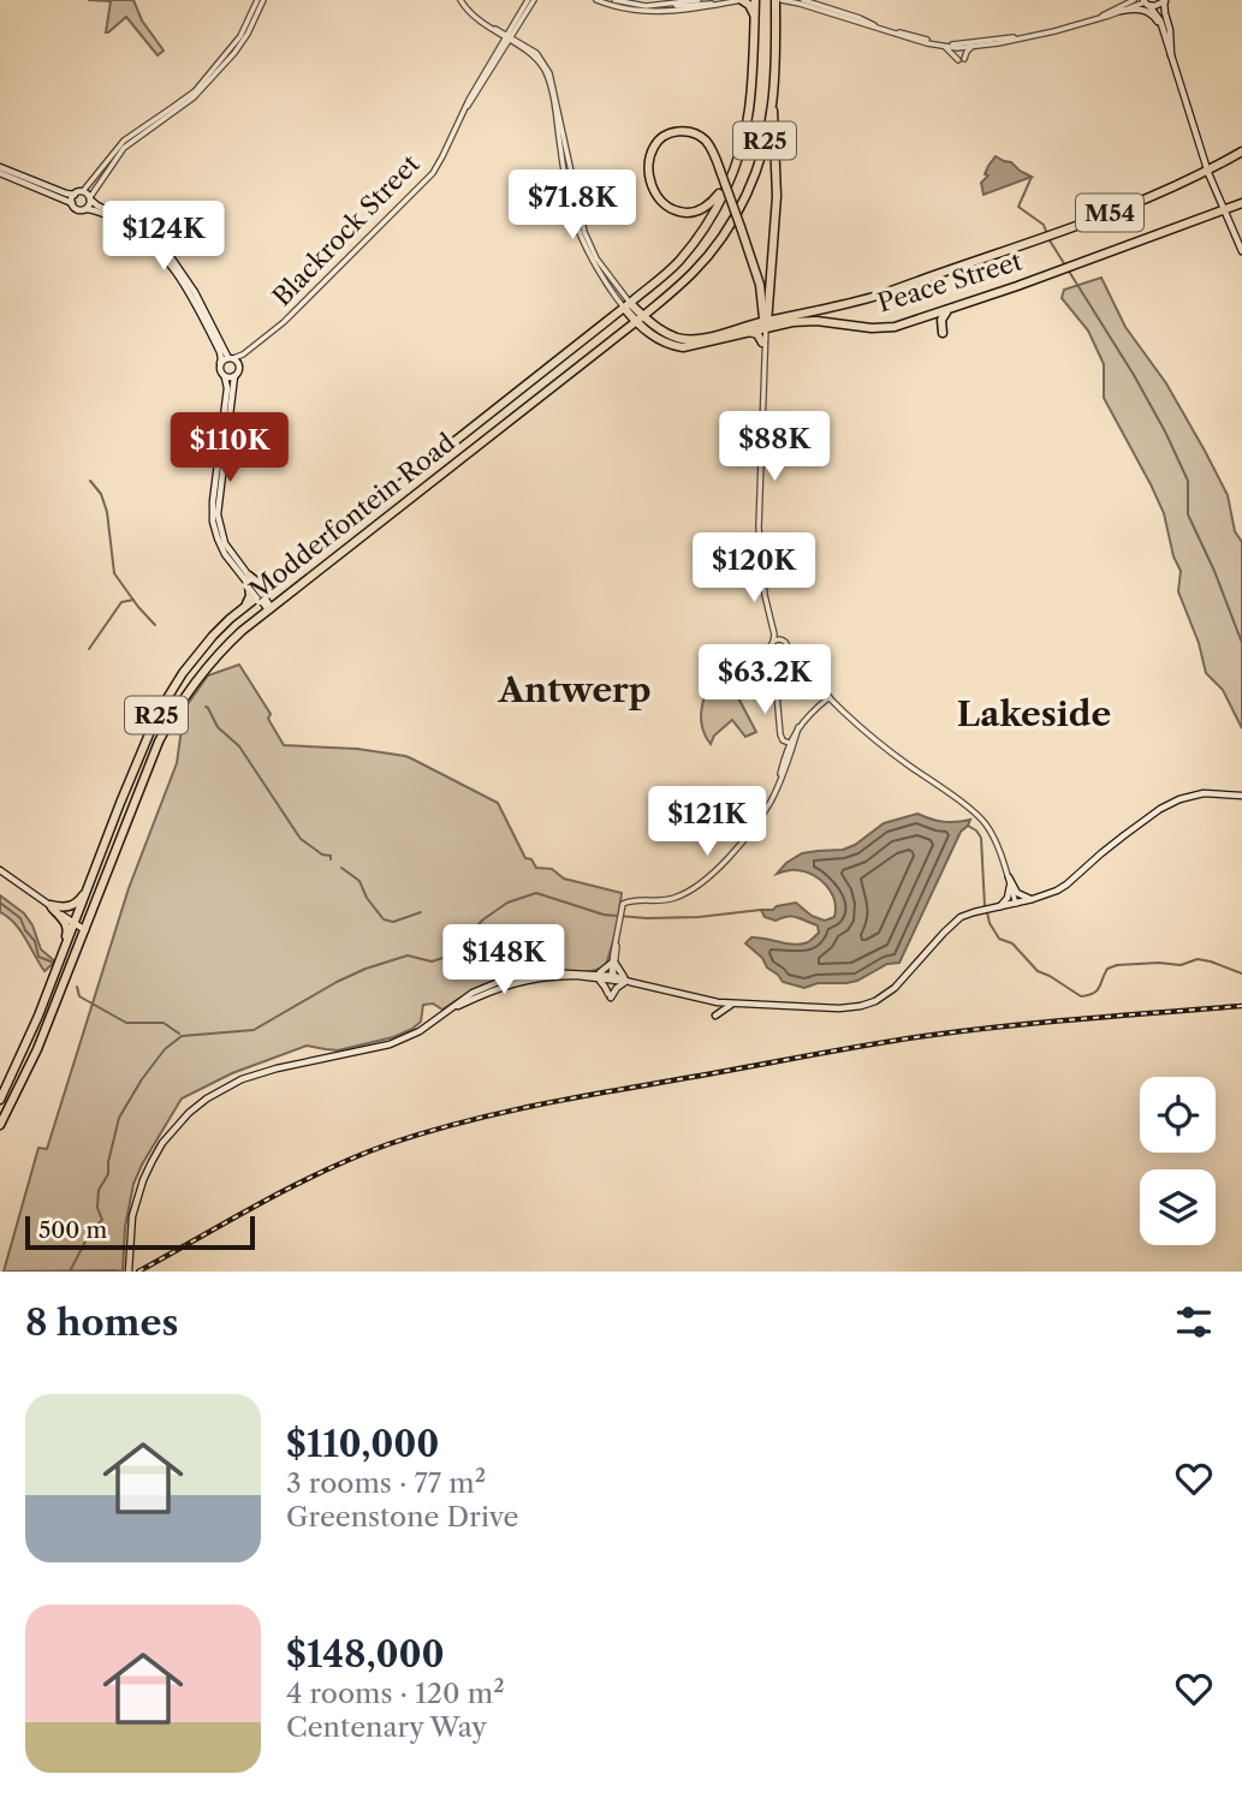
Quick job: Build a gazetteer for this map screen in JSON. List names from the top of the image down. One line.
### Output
{"streets":{"main road":["R25","M54","Peace Street","Modderfontein Road"],"street":["Blackrock Street"]},"crossings":[["Peace Street","Modderfontein Road"]],"districts":["Antwerp","Lakeside"],"scale_bar":"500 m","page":{"price":["$71.8K","$124K","$88K","$110K","$120K","$63.2K","$121K","$148K"],"scale":"500 m","heading":"8 homes","list":[{"name":"$110,000","note":"3 rooms · 77 m² · Greenstone Drive"},{"name":"$148,000","note":"4 rooms · 120 m² · Centenary Way"}]}}
